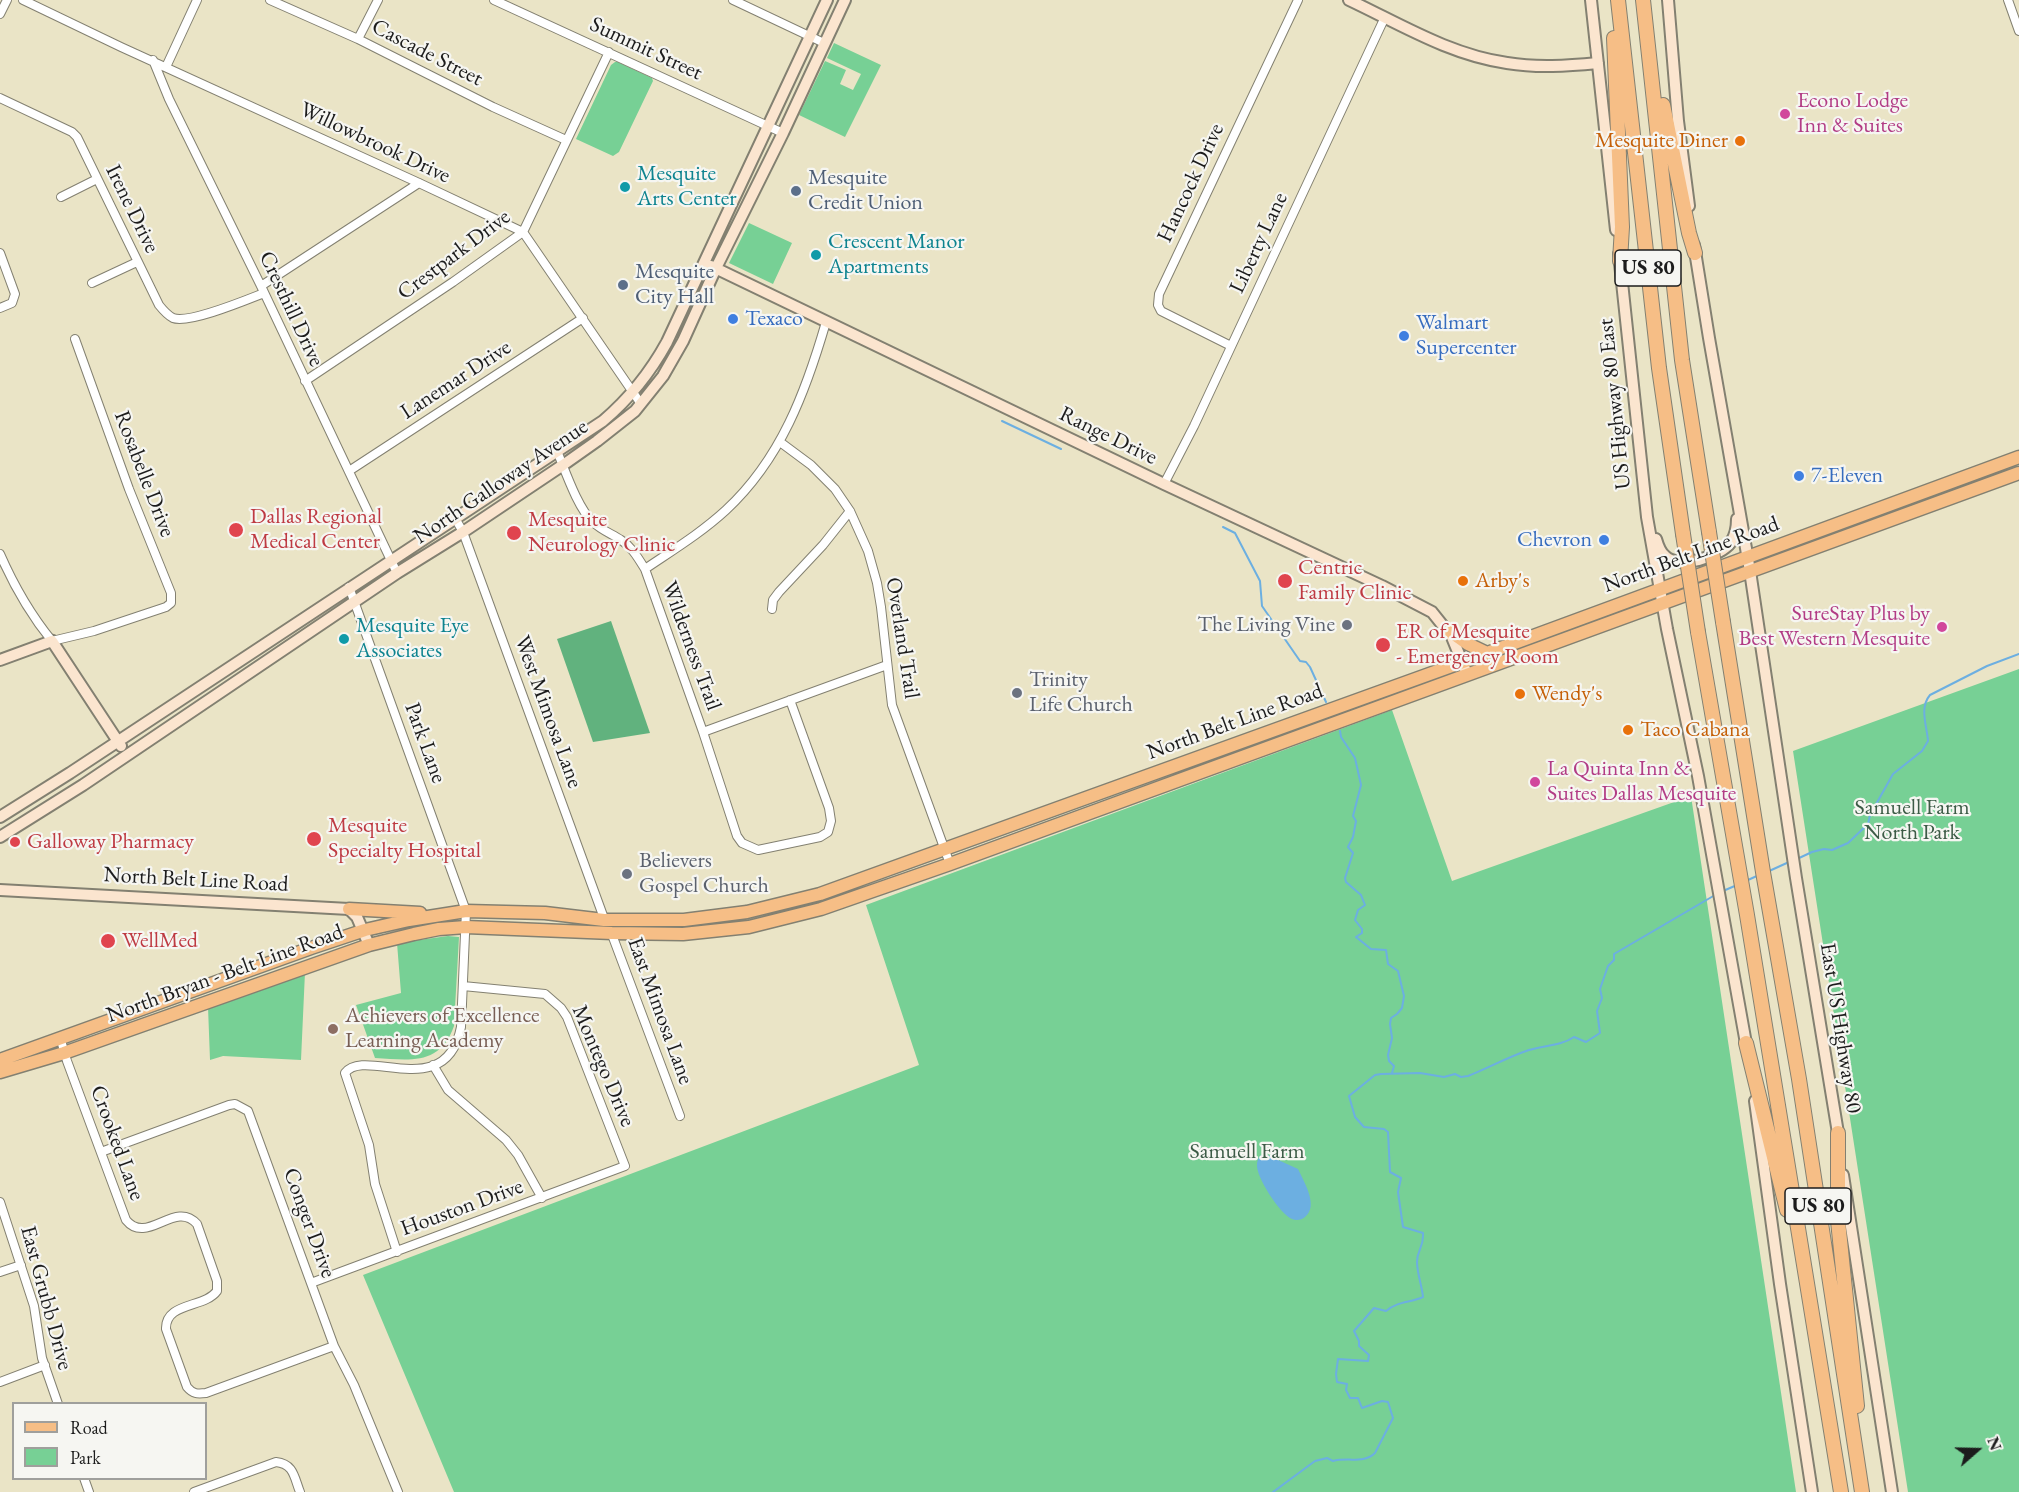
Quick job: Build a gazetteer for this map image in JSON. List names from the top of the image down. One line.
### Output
{"streets":{"highway":["US 80"],"main road":["US Highway 80 East","Range Drive","North Galloway Avenue","North Belt Line Road","North Bryan - Belt Line Road","East US Highway 80"],"street":["Summit Street","Cascade Street","Willowbrook Drive","Hancock Drive","Irene Drive","Liberty Lane","Crestpark Drive","Cresthill Drive","Lanemar Drive","Rosabelle Drive","Overland Trail","Wilderness Trail","West Mimosa Lane","Park Lane","East Mimosa Lane","Montego Drive","Crooked Lane","Houston Drive","Conger Drive","East Grubb Drive"]},"crossings":[["Summit Street","Crestpark Drive"],["Summit Street","North Galloway Avenue"],["Cascade Street","Crestpark Drive"],["Willowbrook Drive","Crestpark Drive"],["Willowbrook Drive","Cresthill Drive"],["Willowbrook Drive","Lanemar Drive"],["Willowbrook Drive","North Galloway Avenue"],["Hancock Drive","Liberty Lane"],["Irene Drive","Cresthill Drive"],["Liberty Lane","Range Drive"],["Crestpark Drive","Cresthill Drive"],["Cresthill Drive","Lanemar Drive"],["Cresthill Drive","North Galloway Avenue"],["US Highway 80 East","North Belt Line Road"],["Range Drive","North Galloway Avenue"],["Range Drive","North Belt Line Road"],["North Galloway Avenue","Wilderness Trail"],["North Galloway Avenue","West Mimosa Lane"],["North Galloway Avenue","Park Lane"],["North Belt Line Road","Overland Trail"],["North Belt Line Road","West Mimosa Lane"],["North Belt Line Road","Park Lane"],["North Belt Line Road","North Bryan - Belt Line Road"],["North Belt Line Road","East Mimosa Lane"],["North Belt Line Road","East US Highway 80"],["West Mimosa Lane","East Mimosa Lane"],["Park Lane","North Bryan - Belt Line Road"],["Park Lane","Montego Drive"],["North Bryan - Belt Line Road","Crooked Lane"],["Montego Drive","Houston Drive"],["Crooked Lane","Conger Drive"],["Houston Drive","Conger Drive"]],"parks":["Samuell Farm North Park","Samuell Farm"],"places":["Econo Lodge Inn & Suites","Mesquite Diner","Mesquite Arts Center","Mesquite Credit Union","Crescent Manor Apartments","Mesquite City Hall","Texaco","Walmart Supercenter","7-Eleven","Dallas Regional Medical Center","Mesquite Neurology Clinic","Chevron","Centric Family Clinic","Arby's","The Living Vine","SureStay Plus by Best Western Mesquite","Mesquite Eye Associates","ER of Mesquite - Emergency Room","Trinity Life Church","Wendy's","Taco Cabana","La Quinta Inn & Suites Dallas Mesquite","Mesquite Specialty Hospital","Galloway Pharmacy","Believers Gospel Church","WellMed","Achievers of Excellence Learning Academy"],"legend":["Road","Park"],"north":"right"}
